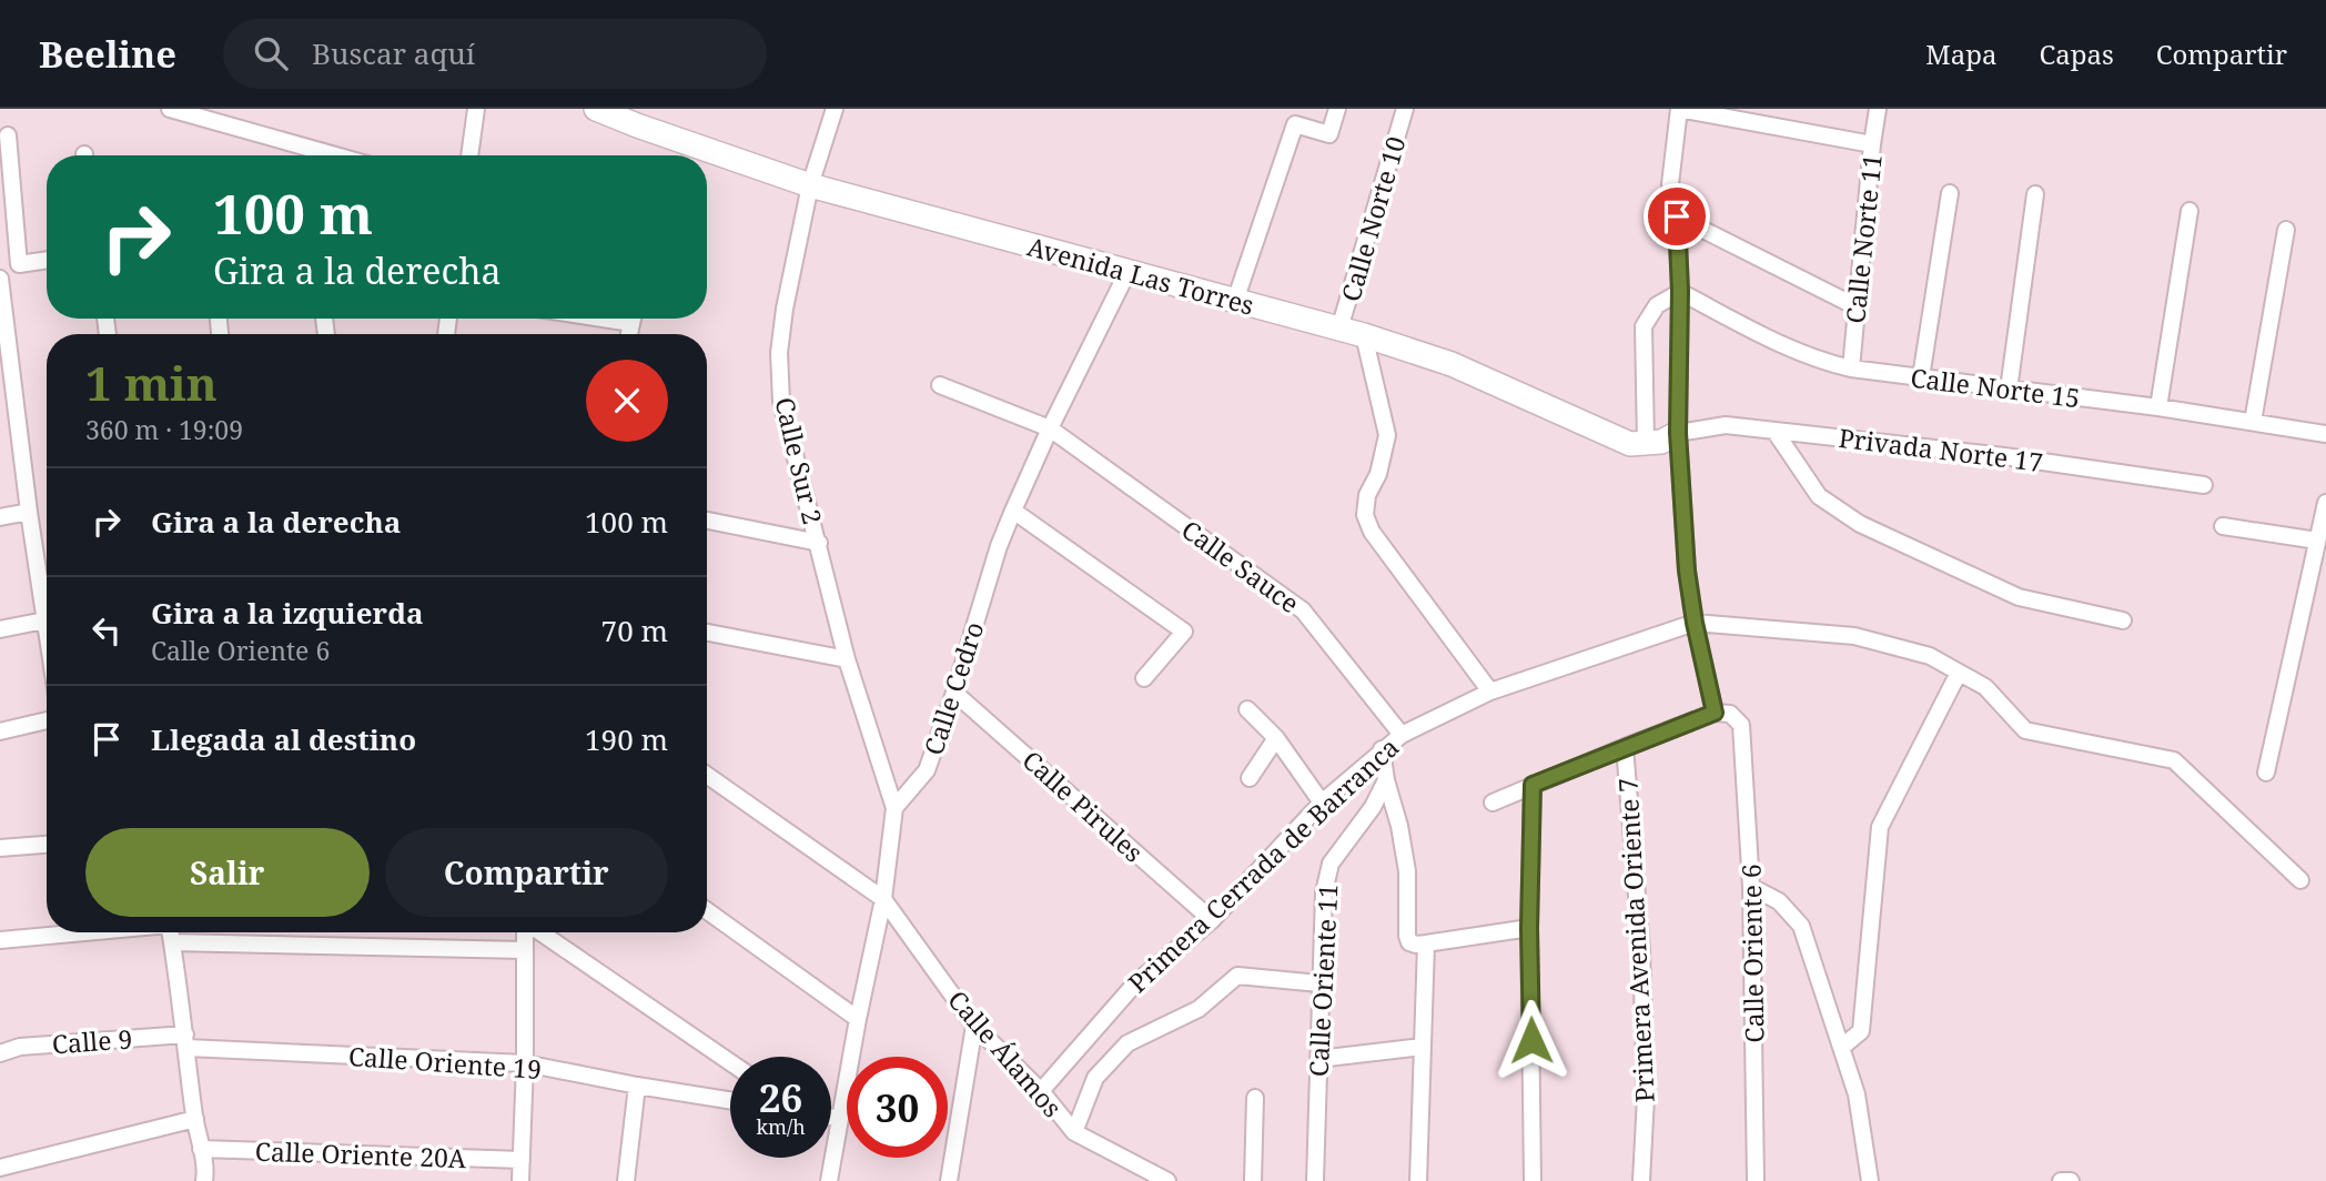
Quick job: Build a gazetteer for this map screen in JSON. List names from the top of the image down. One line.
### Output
{"streets":{"main road":["Avenida Las Torres"],"street":["Calle Norte 10","Calle Norte 11","Calle Norte 15","Privada Norte 17","Calle Sur 2","Calle Sauce","Calle Cedro","Calle Pirules","Primera Cerrada de Barranca","Primera Avenida Oriente 7","Calle Oriente 6","Calle Oriente 11","Calle 9","Calle Álamos","Calle Oriente 19","Calle Oriente 20A"]},"crossings":[["Calle Norte 10","Avenida Las Torres"],["Calle Norte 11","Calle Norte 15"],["Avenida Las Torres","Calle Sur 2"],["Avenida Las Torres","Calle Cedro"],["Calle Sur 2","Calle Cedro"],["Calle Sauce","Calle Cedro"],["Calle Sauce","Primera Cerrada de Barranca"],["Calle Cedro","Calle Pirules"],["Calle Pirules","Primera Cerrada de Barranca"],["Primera Cerrada de Barranca","Calle Álamos"],["Calle 9","Calle Oriente 19"]],"page":{"header":"Beeline","search":"Buscar aquí","nav":["Mapa","Capas","Compartir"],"turn":["100 m","Gira a la derecha"],"heading":["1 min","360 m · 19:09"],"list":[{"name":"Gira a la derecha","value":"100 m"},{"name":"Gira a la izquierda","note":"Calle Oriente 6","value":"70 m"},{"name":"Llegada al destino","value":"190 m"}],"buttons":["Salir","Compartir"],"speed":"26 km/h","limit":"30"}}
